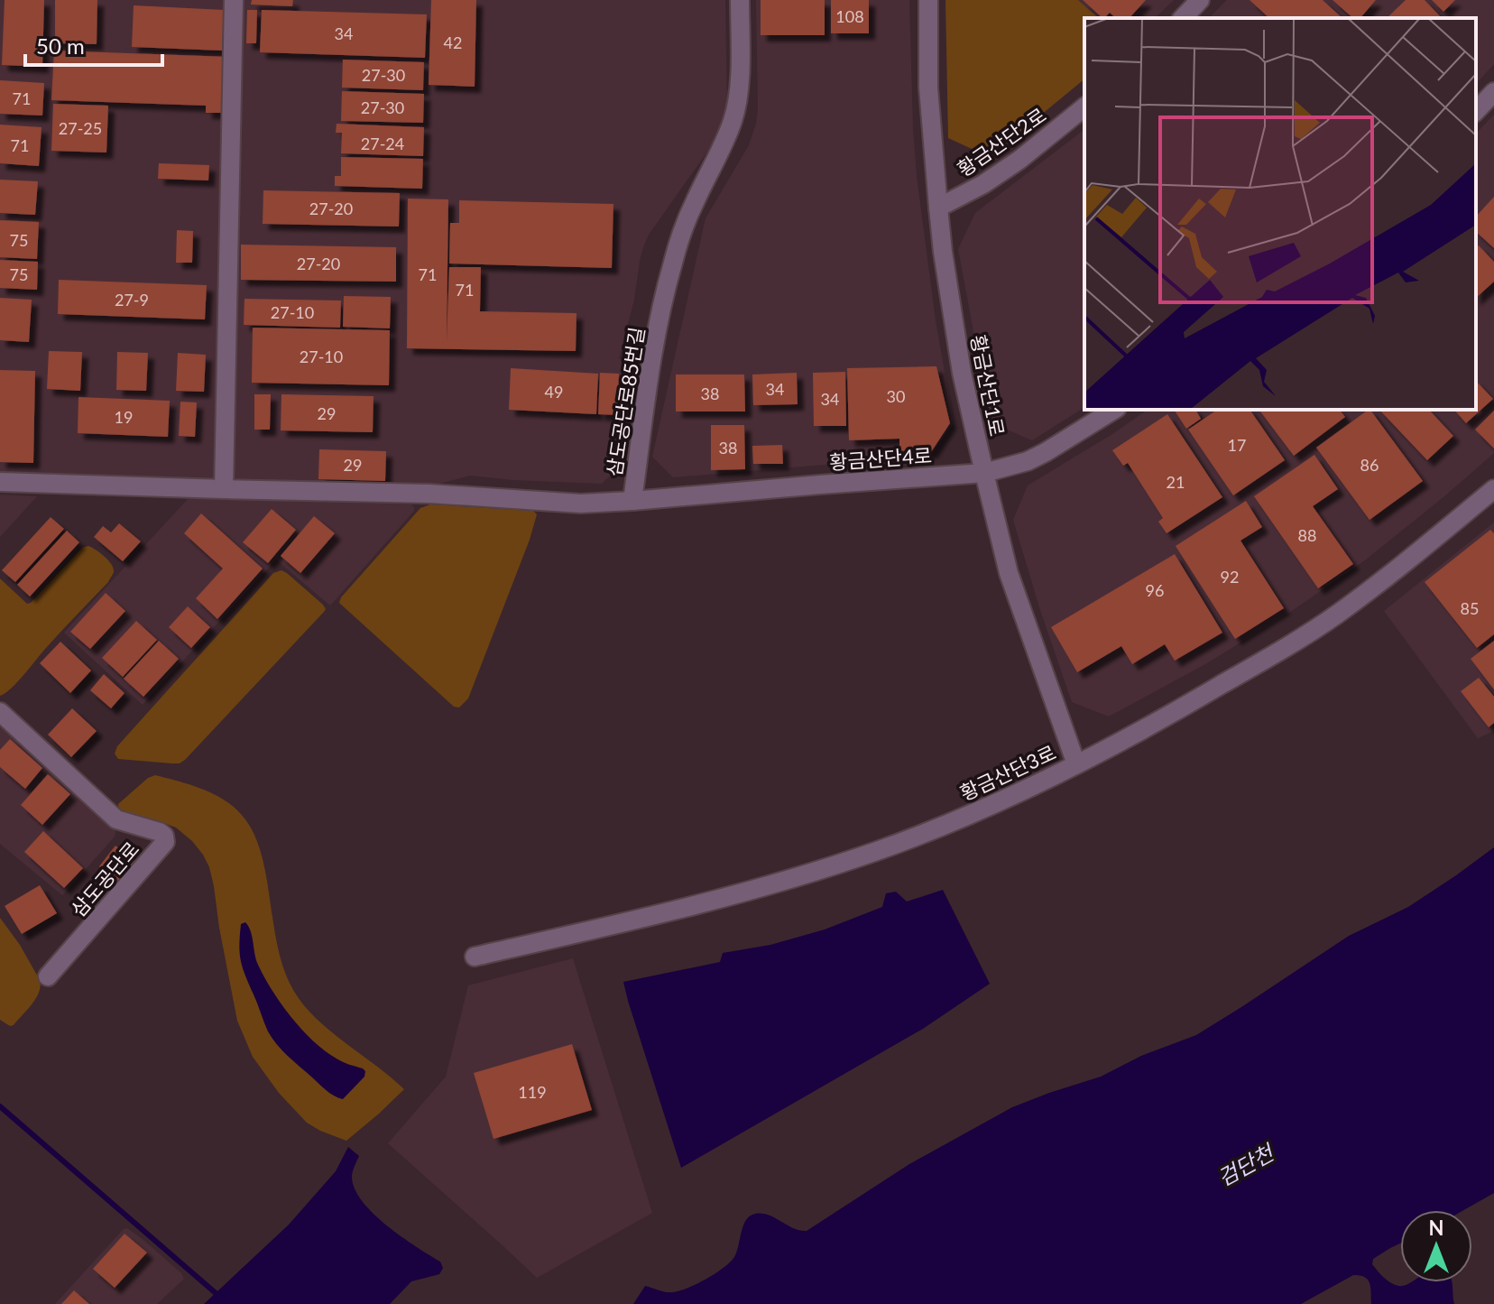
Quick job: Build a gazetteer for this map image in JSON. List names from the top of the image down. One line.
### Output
{"streets":{"street":["황금산단2로","황금산단1로","삼도공단로85번길","황금산단4로","황금산단3로","삼도공단로"]},"crossings":[["황금산단2로","황금산단1로"],["황금산단1로","황금산단4로"],["황금산단1로","황금산단3로"],["삼도공단로85번길","황금산단4로"]],"water":["검단천"],"house_numbers":["108","34","42","27-30","71","27-30","27-25","27-24","71","27-20","75","27-20","75","71","71","27-9","27-10","27-10","34","49","38","30","34","29","19","17","38","29","86","21","88","92","96","85","119"],"scale_bar":"50 m","north":"top"}
